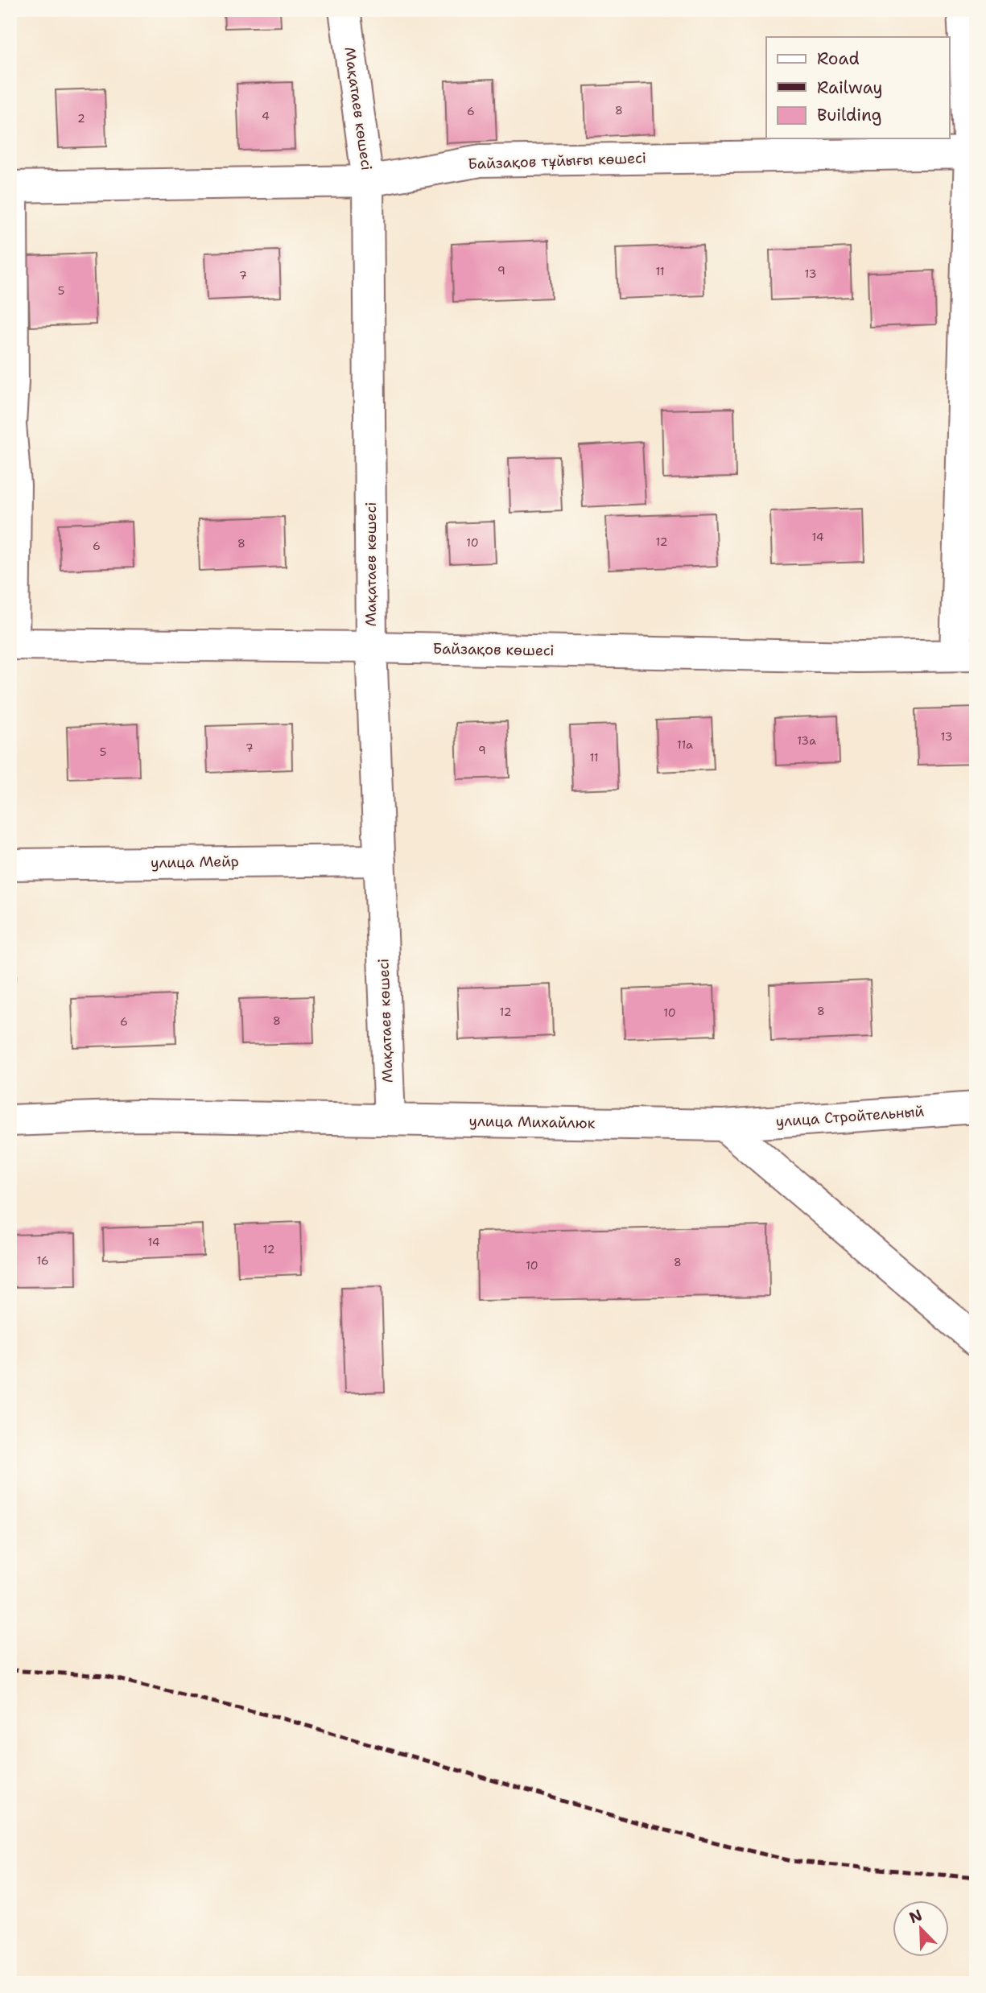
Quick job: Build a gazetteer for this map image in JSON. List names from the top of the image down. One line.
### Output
{"streets":{"street":["Мақатаев көшесі","Байзақов тұйығы көшесі","Байзақов көшесі","улица Мейр","улица Стройтельный","улица Михайлюк"]},"crossings":[["Мақатаев көшесі","Байзақов тұйығы көшесі"],["Мақатаев көшесі","Байзақов көшесі"],["Мақатаев көшесі","улица Мейр"],["Мақатаев көшесі","улица Михайлюк"],["улица Стройтельный","улица Михайлюк"]],"house_numbers":["8","6","4","2","9","11","13","7","5","14","12","10","8","6","13","13а","11а","7","9","5","11","8","12","10","8","6","14","12","16","8","10"],"legend":["Road","Railway","Building"],"north":"top left"}
